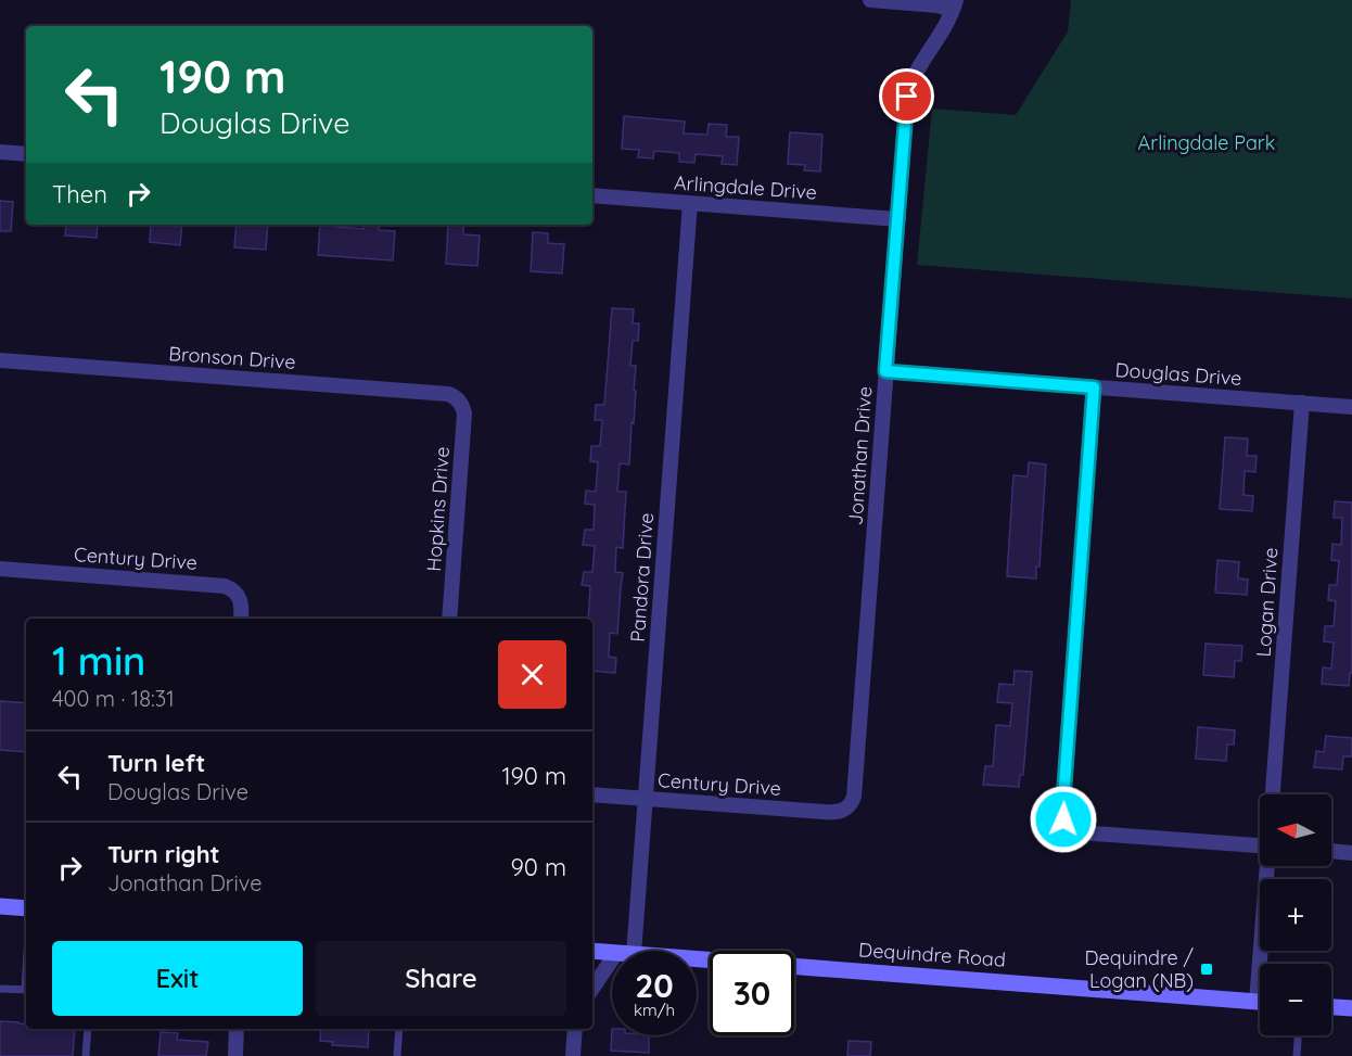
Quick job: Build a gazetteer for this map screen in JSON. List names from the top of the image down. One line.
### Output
{"streets":{"main road":["Dequindre Road"],"street":["Arlingdale Drive","Bronson Drive","Douglas Drive","Jonathan Drive","Hopkins Drive","Century Drive","Pandora Drive","Logan Drive"]},"crossings":[["Arlingdale Drive","Jonathan Drive"],["Arlingdale Drive","Pandora Drive"],["Bronson Drive","Hopkins Drive"],["Douglas Drive","Jonathan Drive"],["Douglas Drive","Logan Drive"],["Jonathan Drive","Century Drive"],["Century Drive","Pandora Drive"]],"parks":["Arlingdale Park"],"places":{"transit":["Dequindre / Logan (NB)"]},"north":"left","page":{"turn":["190 m","Douglas Drive"],"then":"Then","heading":["1 min","400 m · 18:31"],"list":[{"name":"Turn left","note":"Douglas Drive","value":"190 m"},{"name":"Turn right","note":"Jonathan Drive","value":"90 m"}],"map_buttons":["+","−"],"buttons":["Exit","Share"],"speed":"20 km/h","limit":"30"}}
